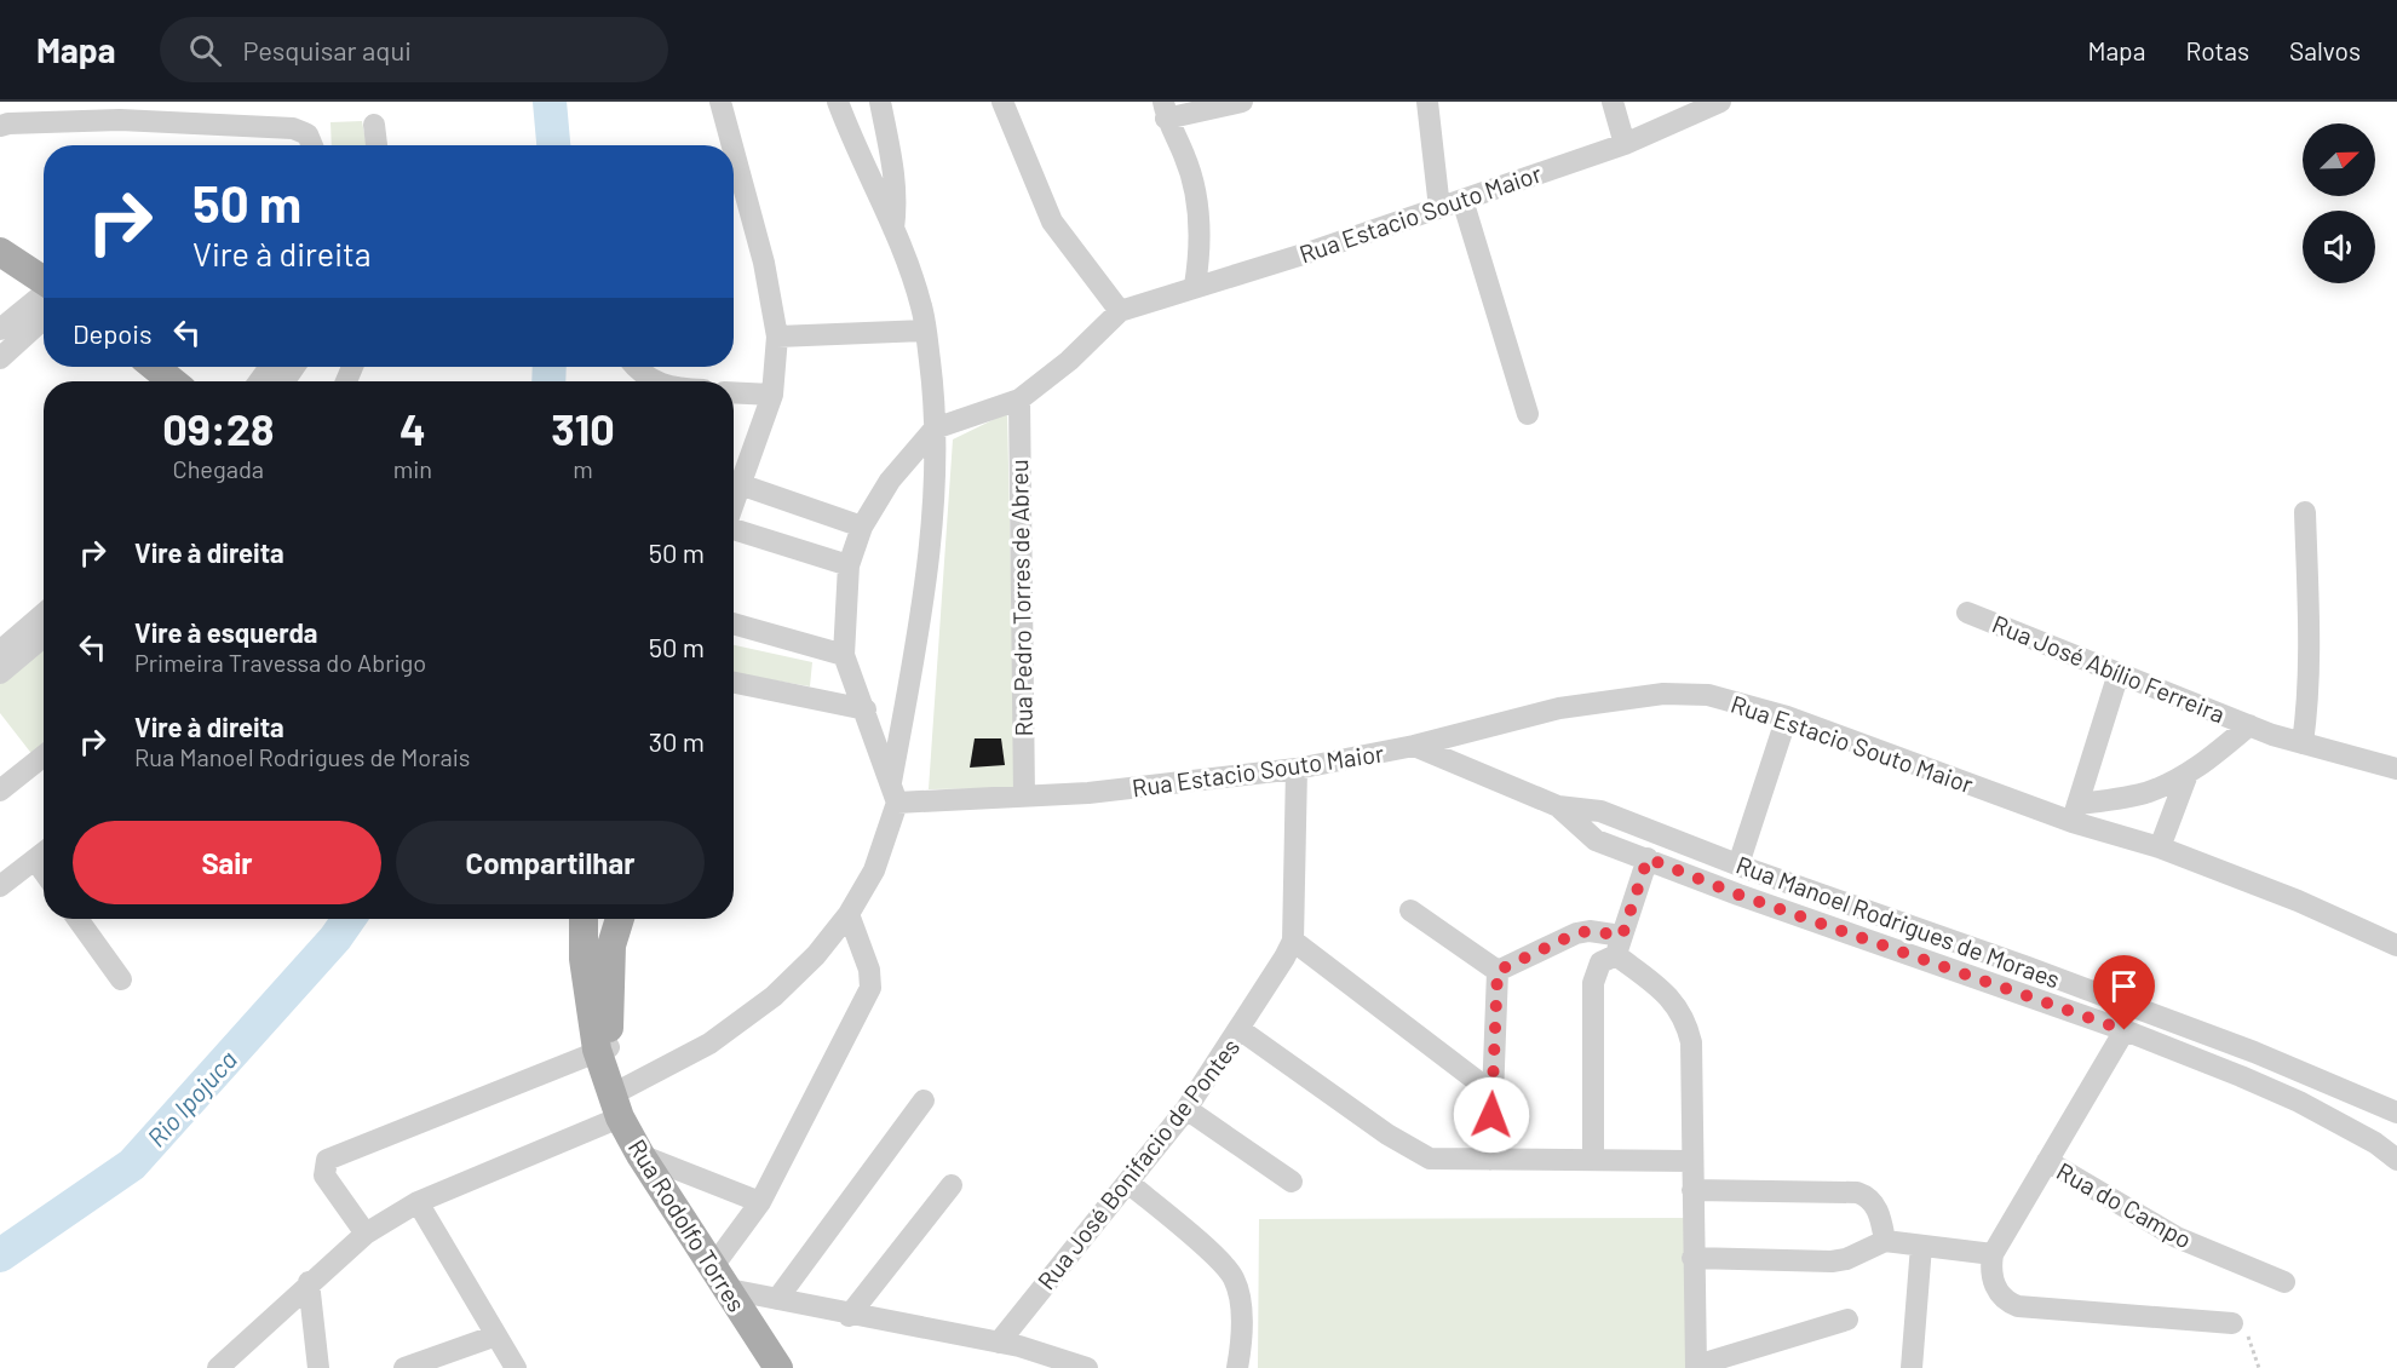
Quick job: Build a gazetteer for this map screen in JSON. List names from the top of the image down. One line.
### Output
{"streets":{"main road":["Rua Rodolfo Torres"],"street":["Rua Estacio Souto Maior","Rua Pedro Torres de Abreu","Rua José Abílio Ferreira","Rua Manoel Rodrigues de Moraes","Rua José Bonifacio de Pontes","Rua do Campo"]},"crossings":[["Rua Estacio Souto Maior","Rua Pedro Torres de Abreu"],["Rua Estacio Souto Maior","Rua José Bonifacio de Pontes"]],"water":["Rio Ipojuca"],"north":"top right","page":{"header":"Mapa","search":"Pesquisar aqui","nav":["Mapa","Rotas","Salvos"],"turn":["50 m","Vire à direita"],"then":"Depois","eta":["09:28","Chegada","4","min","310","m"],"list":[{"name":"Vire à direita","value":"50 m"},{"name":"Vire à esquerda","note":"Primeira Travessa do Abrigo","value":"50 m"},{"name":"Vire à direita","note":"Rua Manoel Rodrigues de Morais","value":"30 m"}],"buttons":["Sair","Compartilhar"]}}
